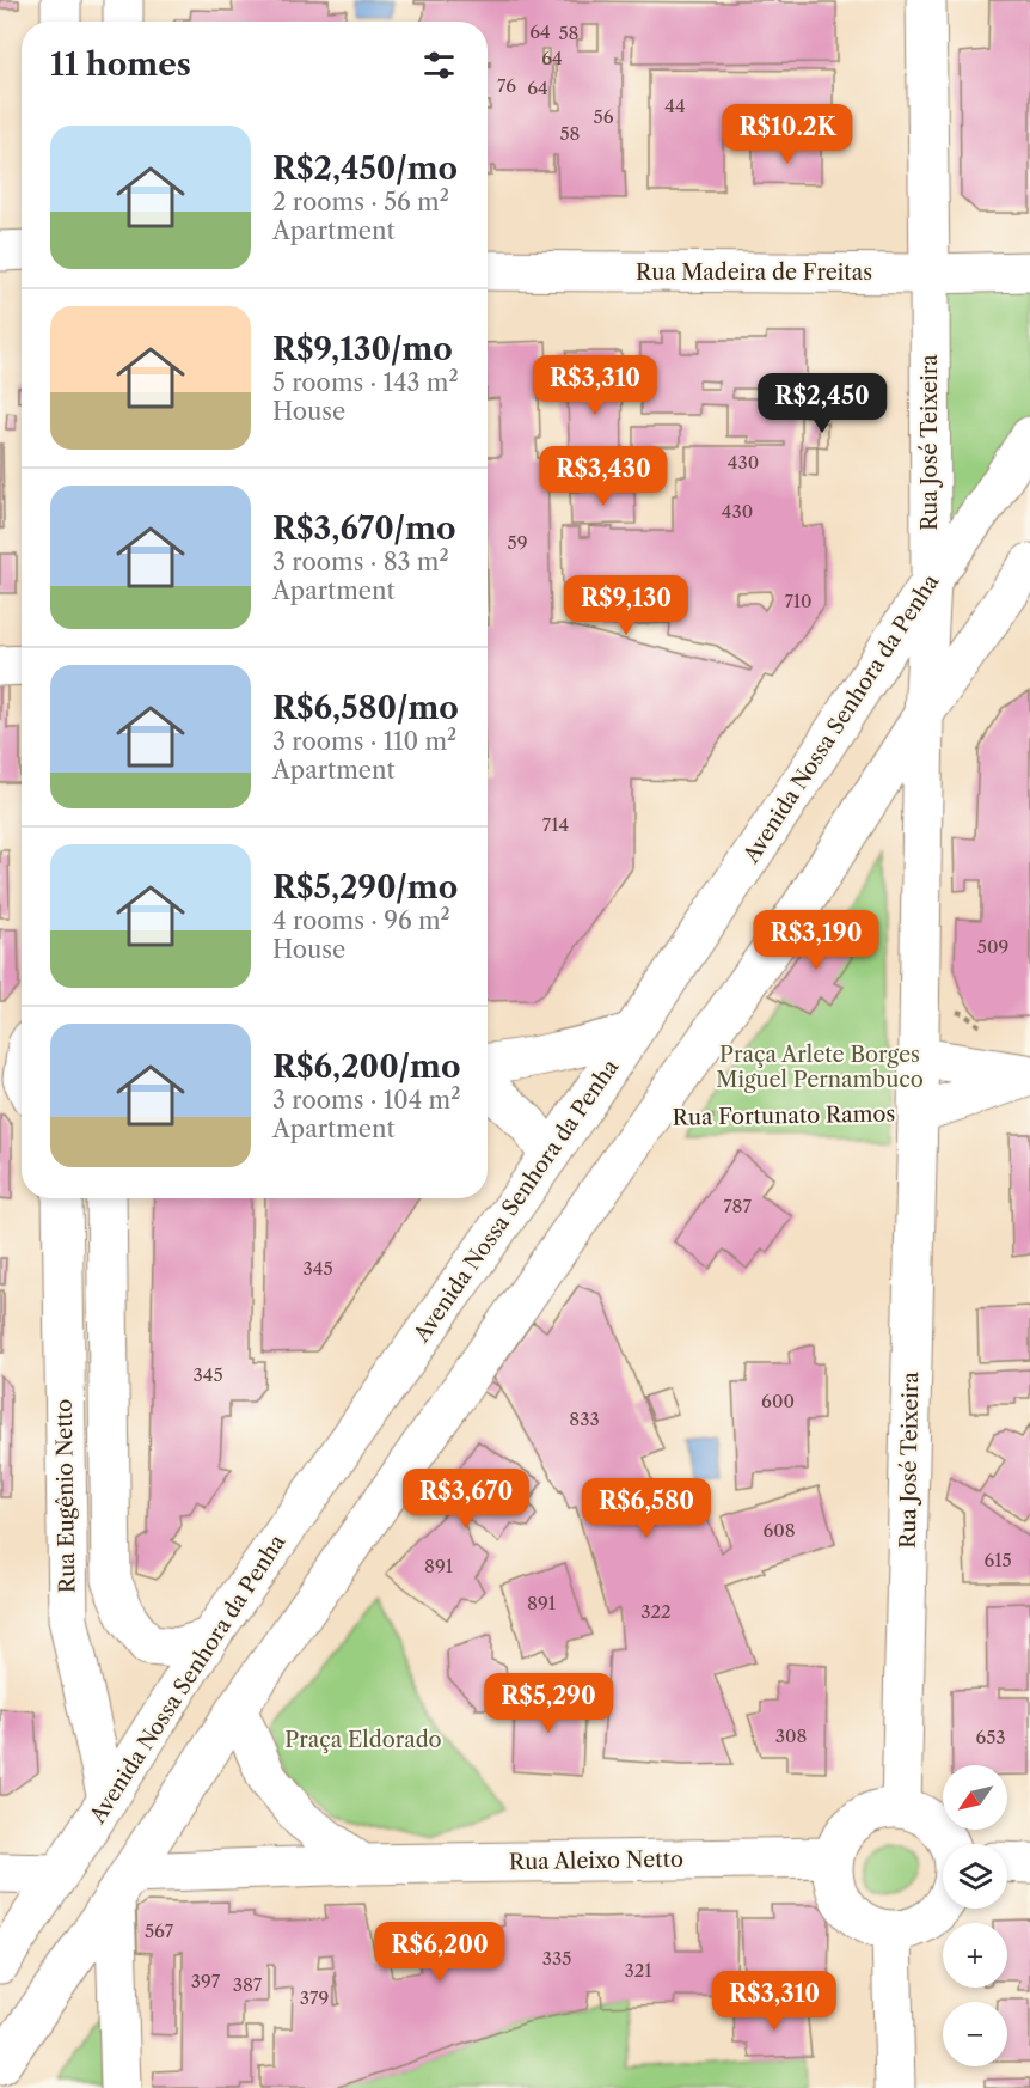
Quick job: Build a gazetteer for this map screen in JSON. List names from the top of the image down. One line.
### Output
{"streets":{"street":["Rua Madeira de Freitas","Rua José Teixeira","Avenida Nossa Senhora da Penha","Rua Fortunato Ramos","Rua Eugênio Netto","Rua Aleixo Netto"]},"crossings":[["Rua Madeira de Freitas","Rua José Teixeira"],["Rua José Teixeira","Avenida Nossa Senhora da Penha"],["Rua José Teixeira","Rua Fortunato Ramos"],["Avenida Nossa Senhora da Penha","Rua Eugênio Netto"]],"parks":["Praça Arlete Borges Miguel Pernambuco","Praça Eldorado"],"house_numbers":["64","58","64","76","64","44","56","58","430","430","59","710","714","509","787","345","345","600","833","608","615","891","891","322","308","653","567","335","321","397","387","379"],"north":"bottom left","page":{"heading":"11 homes","price":["R$10.2K","R$3,310","R$2,450","R$3,430","R$9,130","R$3,190","R$3,670","R$6,580","R$5,290","R$6,200","R$3,310"],"list":[{"name":"R$2,450/mo","note":"2 rooms · 56 m² · Apartment"},{"name":"R$9,130/mo","note":"5 rooms · 143 m² · House"},{"name":"R$3,670/mo","note":"3 rooms · 83 m² · Apartment"},{"name":"R$6,580/mo","note":"3 rooms · 110 m² · Apartment"},{"name":"R$5,290/mo","note":"4 rooms · 96 m² · House"},{"name":"R$6,200/mo","note":"3 rooms · 104 m² · Apartment"}],"map_buttons":["+","−"]}}
